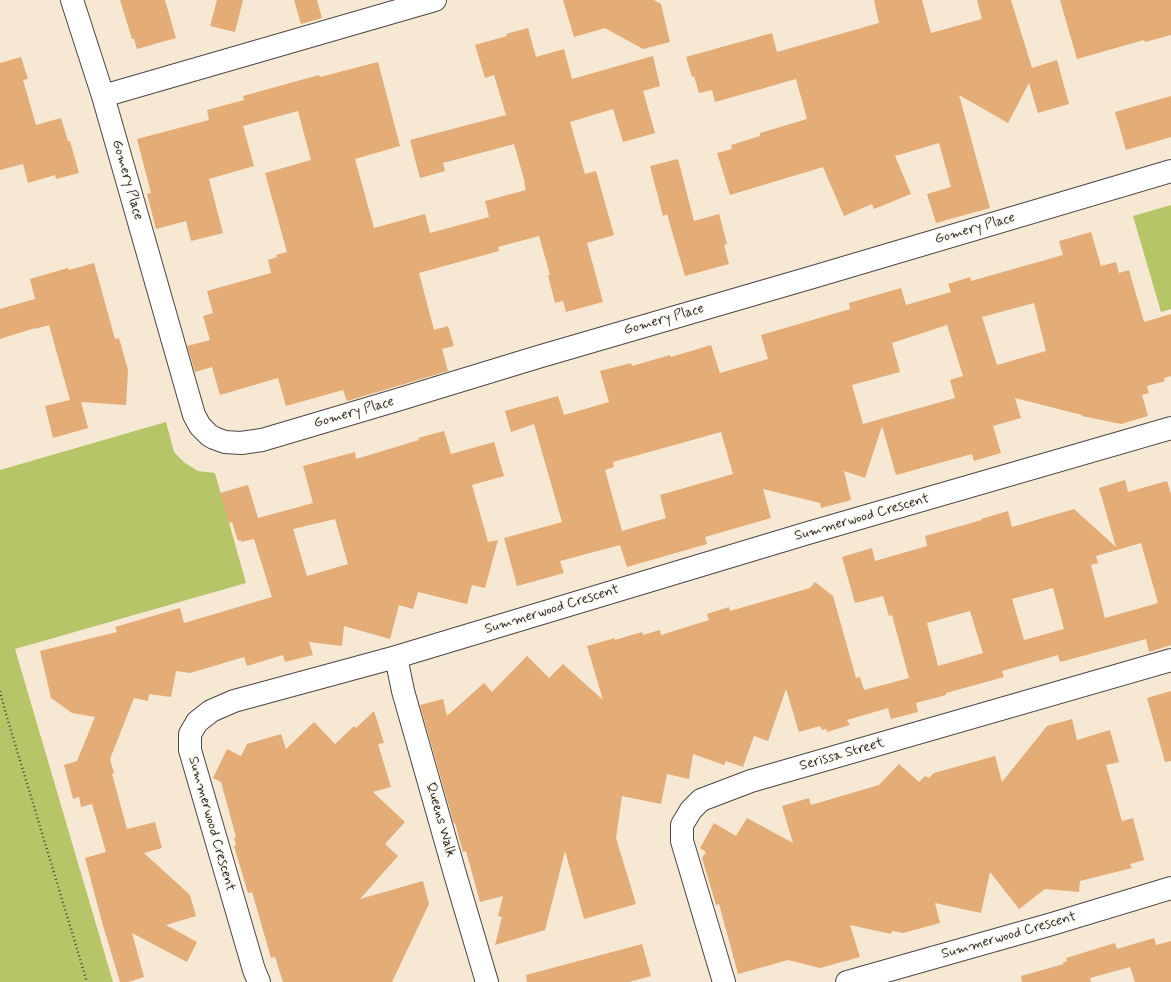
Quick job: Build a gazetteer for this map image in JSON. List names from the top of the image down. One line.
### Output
{"streets":{"street":["Gomery Place","Summerwood Crescent","Serissa Street","Queens Walk"]},"crossings":[["Summerwood Crescent","Queens Walk"]]}
